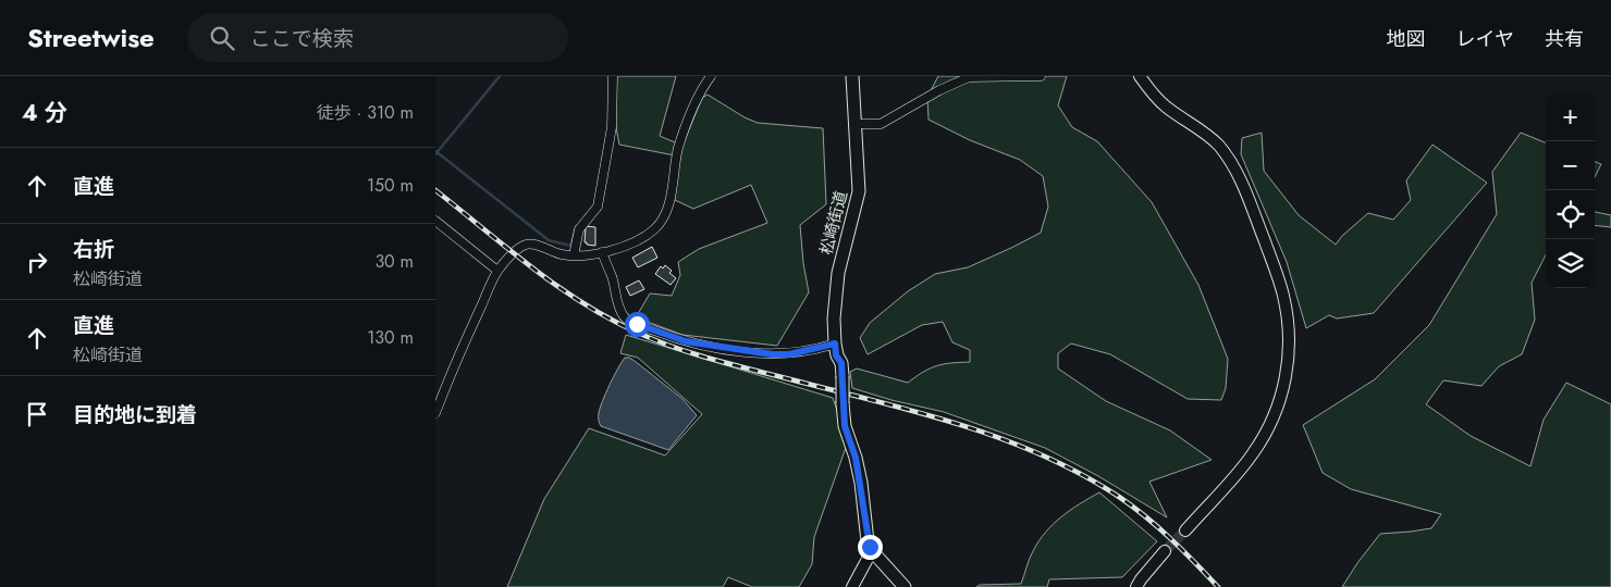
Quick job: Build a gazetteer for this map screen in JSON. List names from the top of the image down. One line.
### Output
{"streets":{"main road":["松崎街道"]},"page":{"header":"Streetwise","search":"ここで検索","nav":["地図","レイヤ","共有"],"heading":["4 分","徒歩 · 310 m"],"map_buttons":["+","−"],"list":[["直進","150 m"],["右折","松崎街道","30 m"],["直進","松崎街道","130 m"],"目的地に到着"]}}
